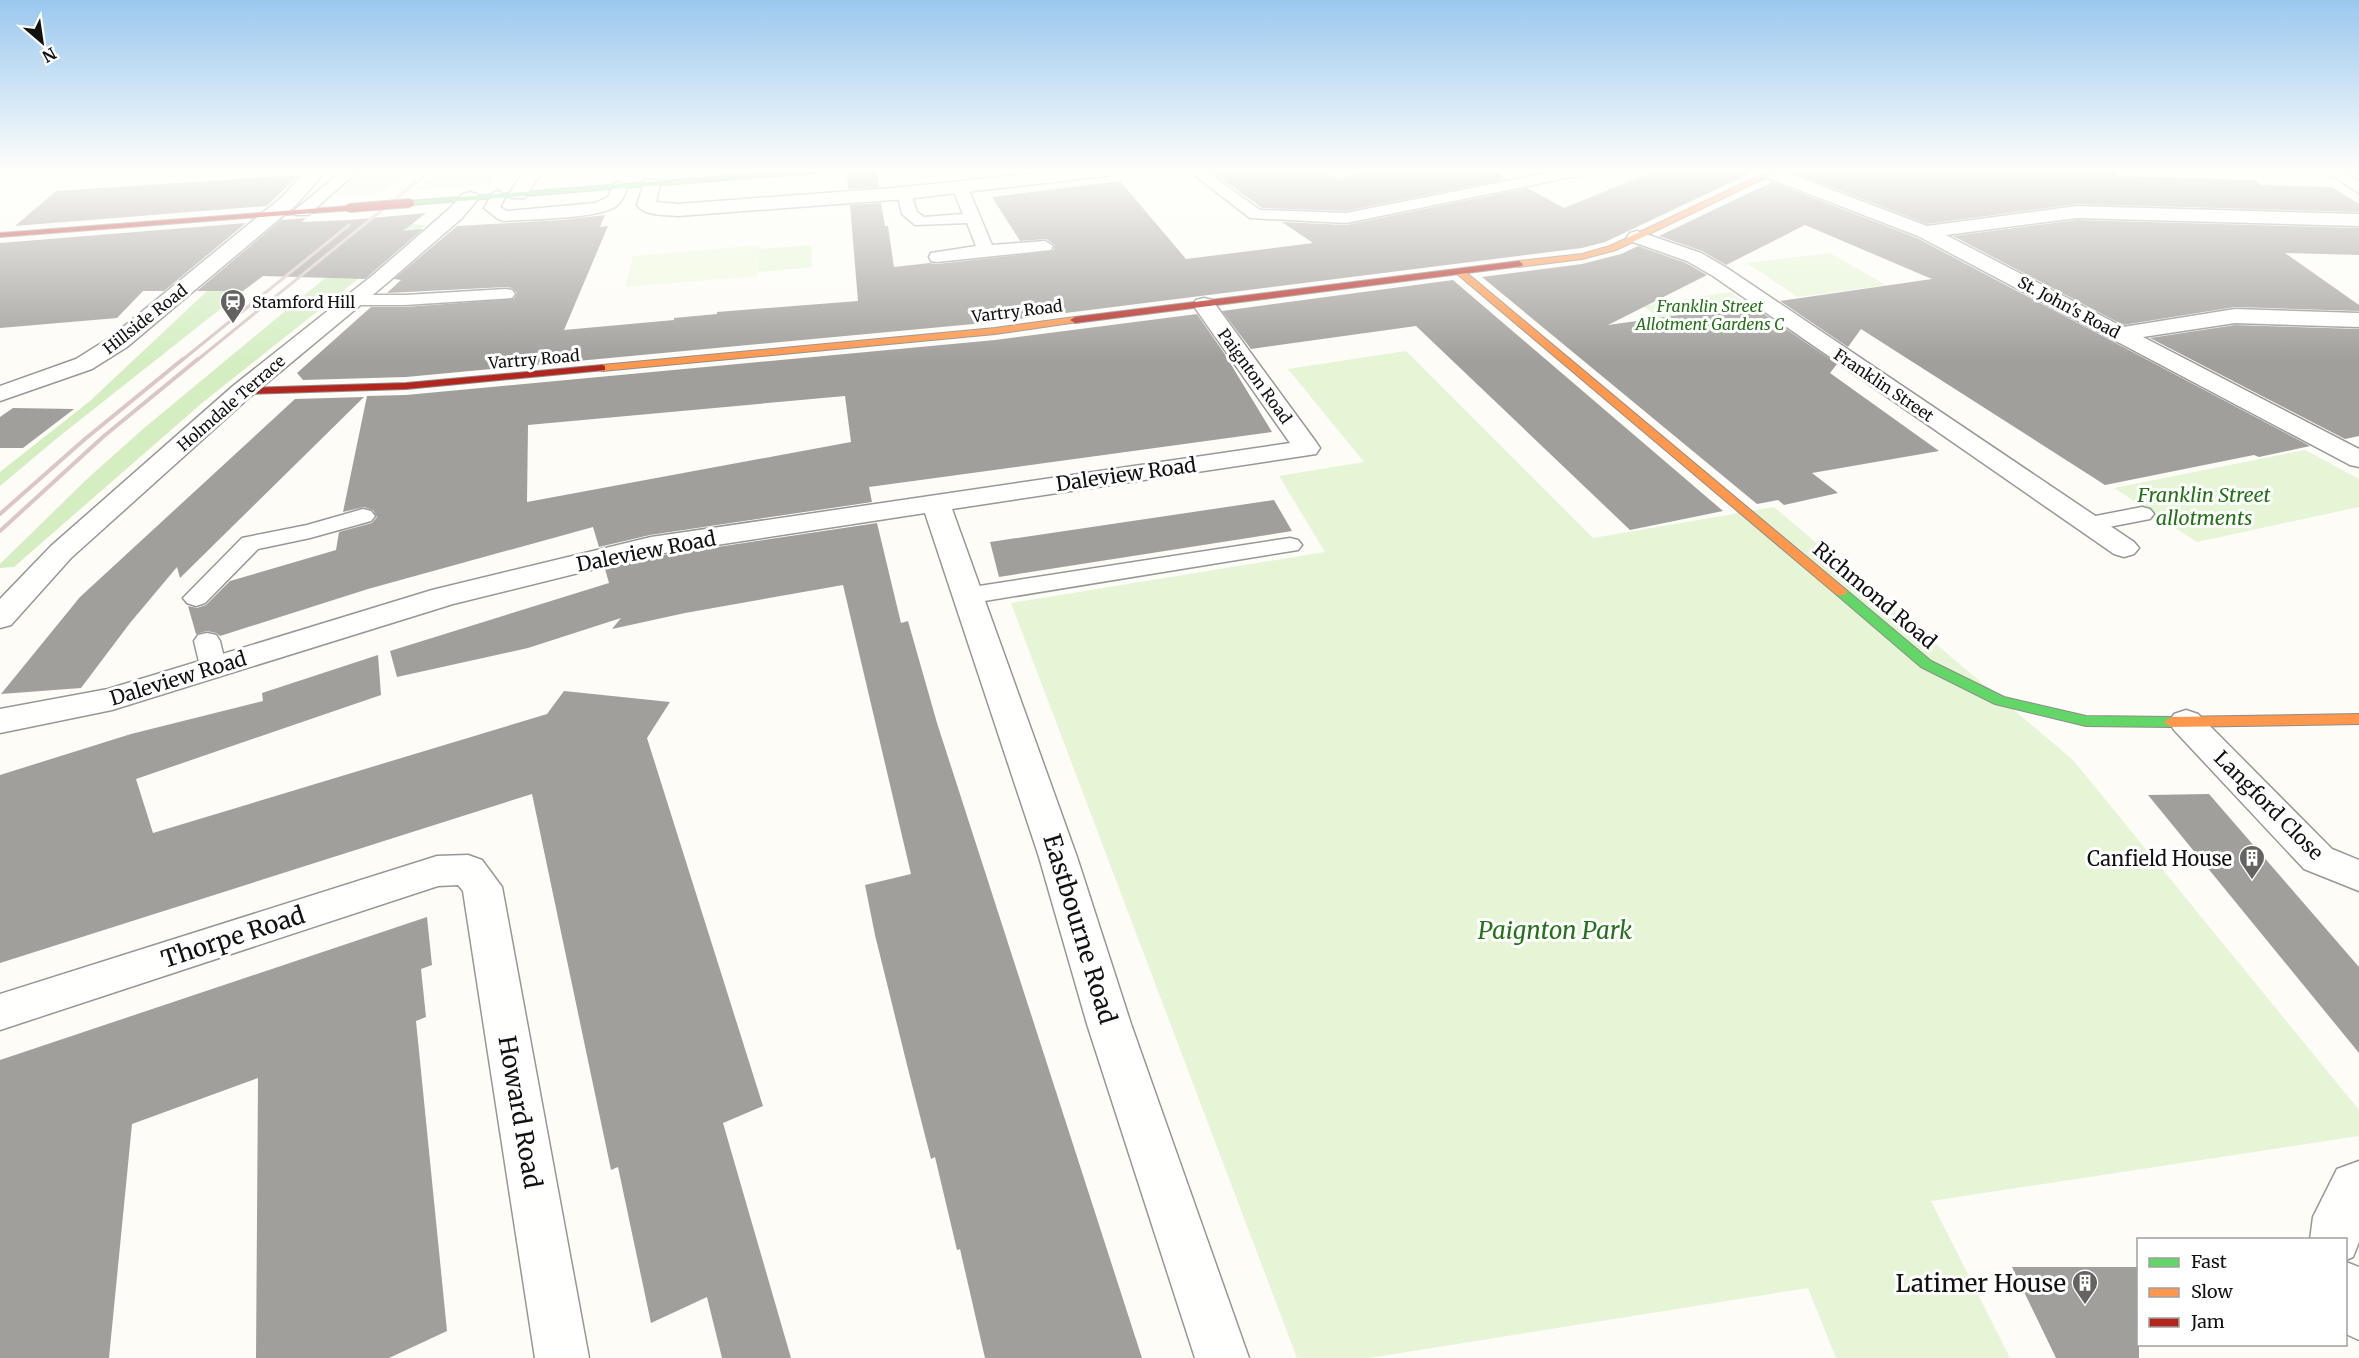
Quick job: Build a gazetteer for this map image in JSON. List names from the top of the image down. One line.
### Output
{"streets":{"street":["St. John's Road","Vartry Road","Hillside Road","Paignton Road","Franklin Street","Holmdale Terrace","Daleview Road","Richmond Road","Langford Close","Eastbourne Road","Thorpe Road","Howard Road"]},"crossings":[["Vartry Road","Paignton Road"],["Vartry Road","Franklin Street"],["Vartry Road","Holmdale Terrace"],["Vartry Road","Richmond Road"],["Paignton Road","Daleview Road"],["Daleview Road","Eastbourne Road"],["Richmond Road","Langford Close"],["Thorpe Road","Howard Road"]],"parks":["Franklin Street Allotment Gardens C","Franklin Street allotments","Paignton Park"],"places":{"station":["Stamford Hill"],"building":["Canfield House","Latimer House"]},"legend":["Fast","Slow","Jam"],"north":"bottom right"}
